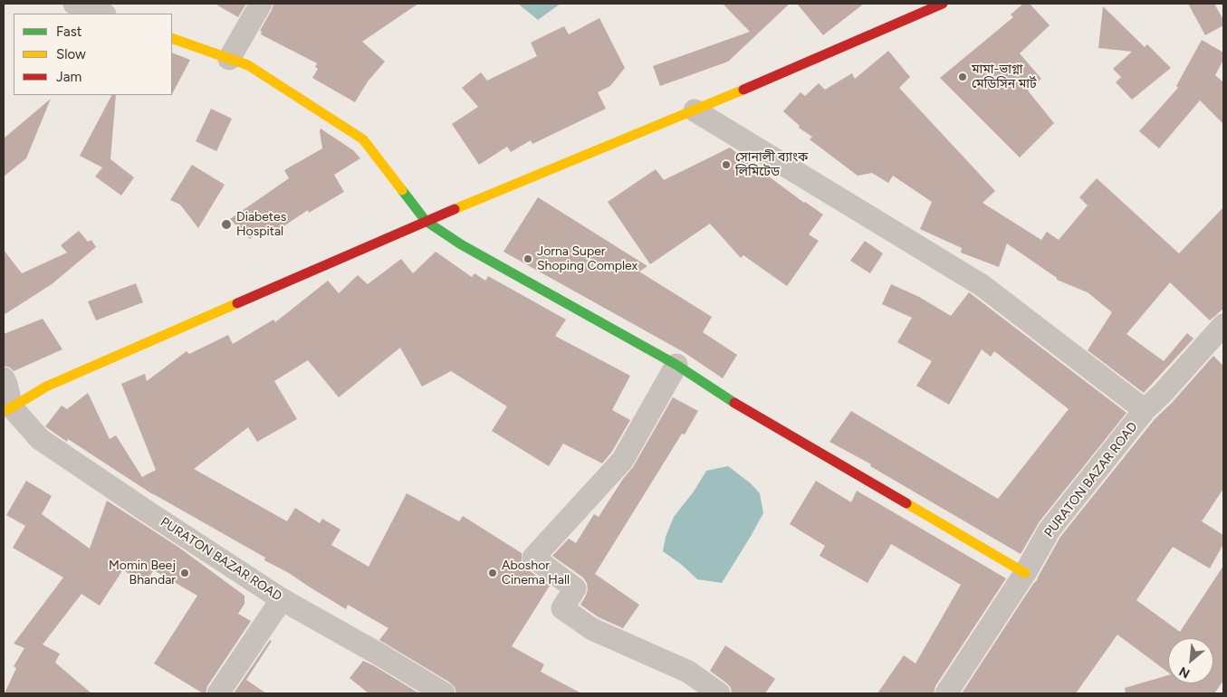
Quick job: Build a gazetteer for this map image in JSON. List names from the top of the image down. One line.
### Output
{"streets":{"street":["PURATON BAZAR ROAD"]},"places":["মামা-ভাগ্না মেডিসিন মার্ট","সোনালী ব্যাংক লিমিটেড","Diabetes Hospital","Jorna Super Shoping Complex","Momin Beej Bhandar","Aboshor Cinema Hall"],"legend":["Fast","Slow","Jam"],"north":"bottom left"}
